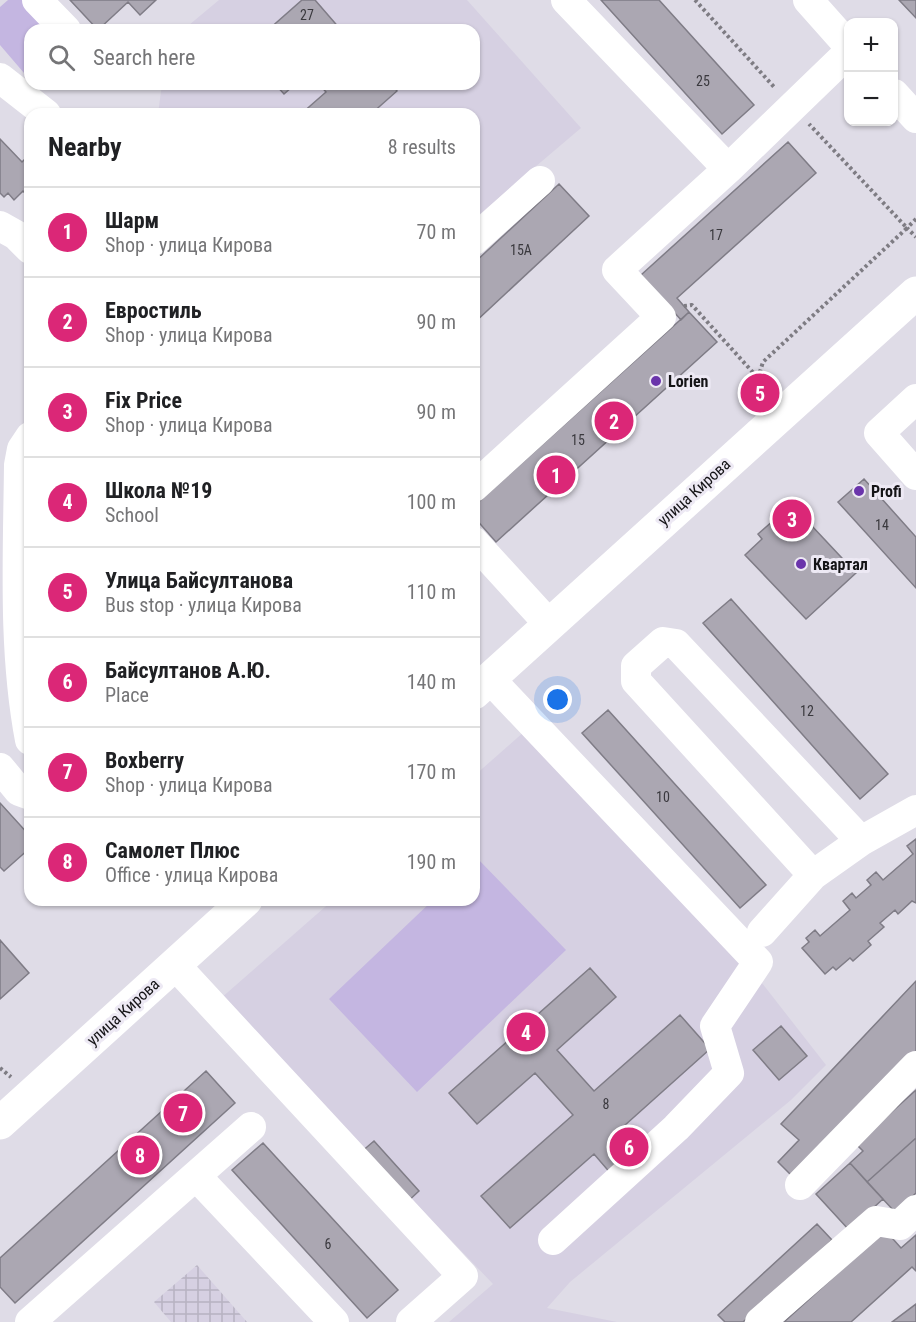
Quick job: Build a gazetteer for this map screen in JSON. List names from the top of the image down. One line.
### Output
{"streets":{"main road":["улица Кирова"]},"places":["Lorien","Profi","Квартал"],"house_numbers":["27","25","17","15А","15","14","12","10","8","6"],"page":{"map_buttons":["+","−"],"search":"Search here","heading":["Nearby","8 results"],"list":[{"mark":"1","name":"Шарм","note":"Shop · улица Кирова","value":"70 m"},{"mark":"2","name":"Евростиль","note":"Shop · улица Кирова","value":"90 m"},{"mark":"3","name":"Fix Price","note":"Shop · улица Кирова","value":"90 m"},{"mark":"4","name":"Школа №19","note":"School","value":"100 m"},{"mark":"5","name":"Улица Байсултанова","note":"Bus stop · улица Кирова","value":"110 m"},{"mark":"6","name":"Байсултанов А.Ю.","note":"Place","value":"140 m"},{"mark":"7","name":"Boxberry","note":"Shop · улица Кирова","value":"170 m"},{"mark":"8","name":"Самолет Плюс","note":"Office · улица Кирова","value":"190 m"}],"pins":["5","2","1","3","4","7","6","8"]}}
